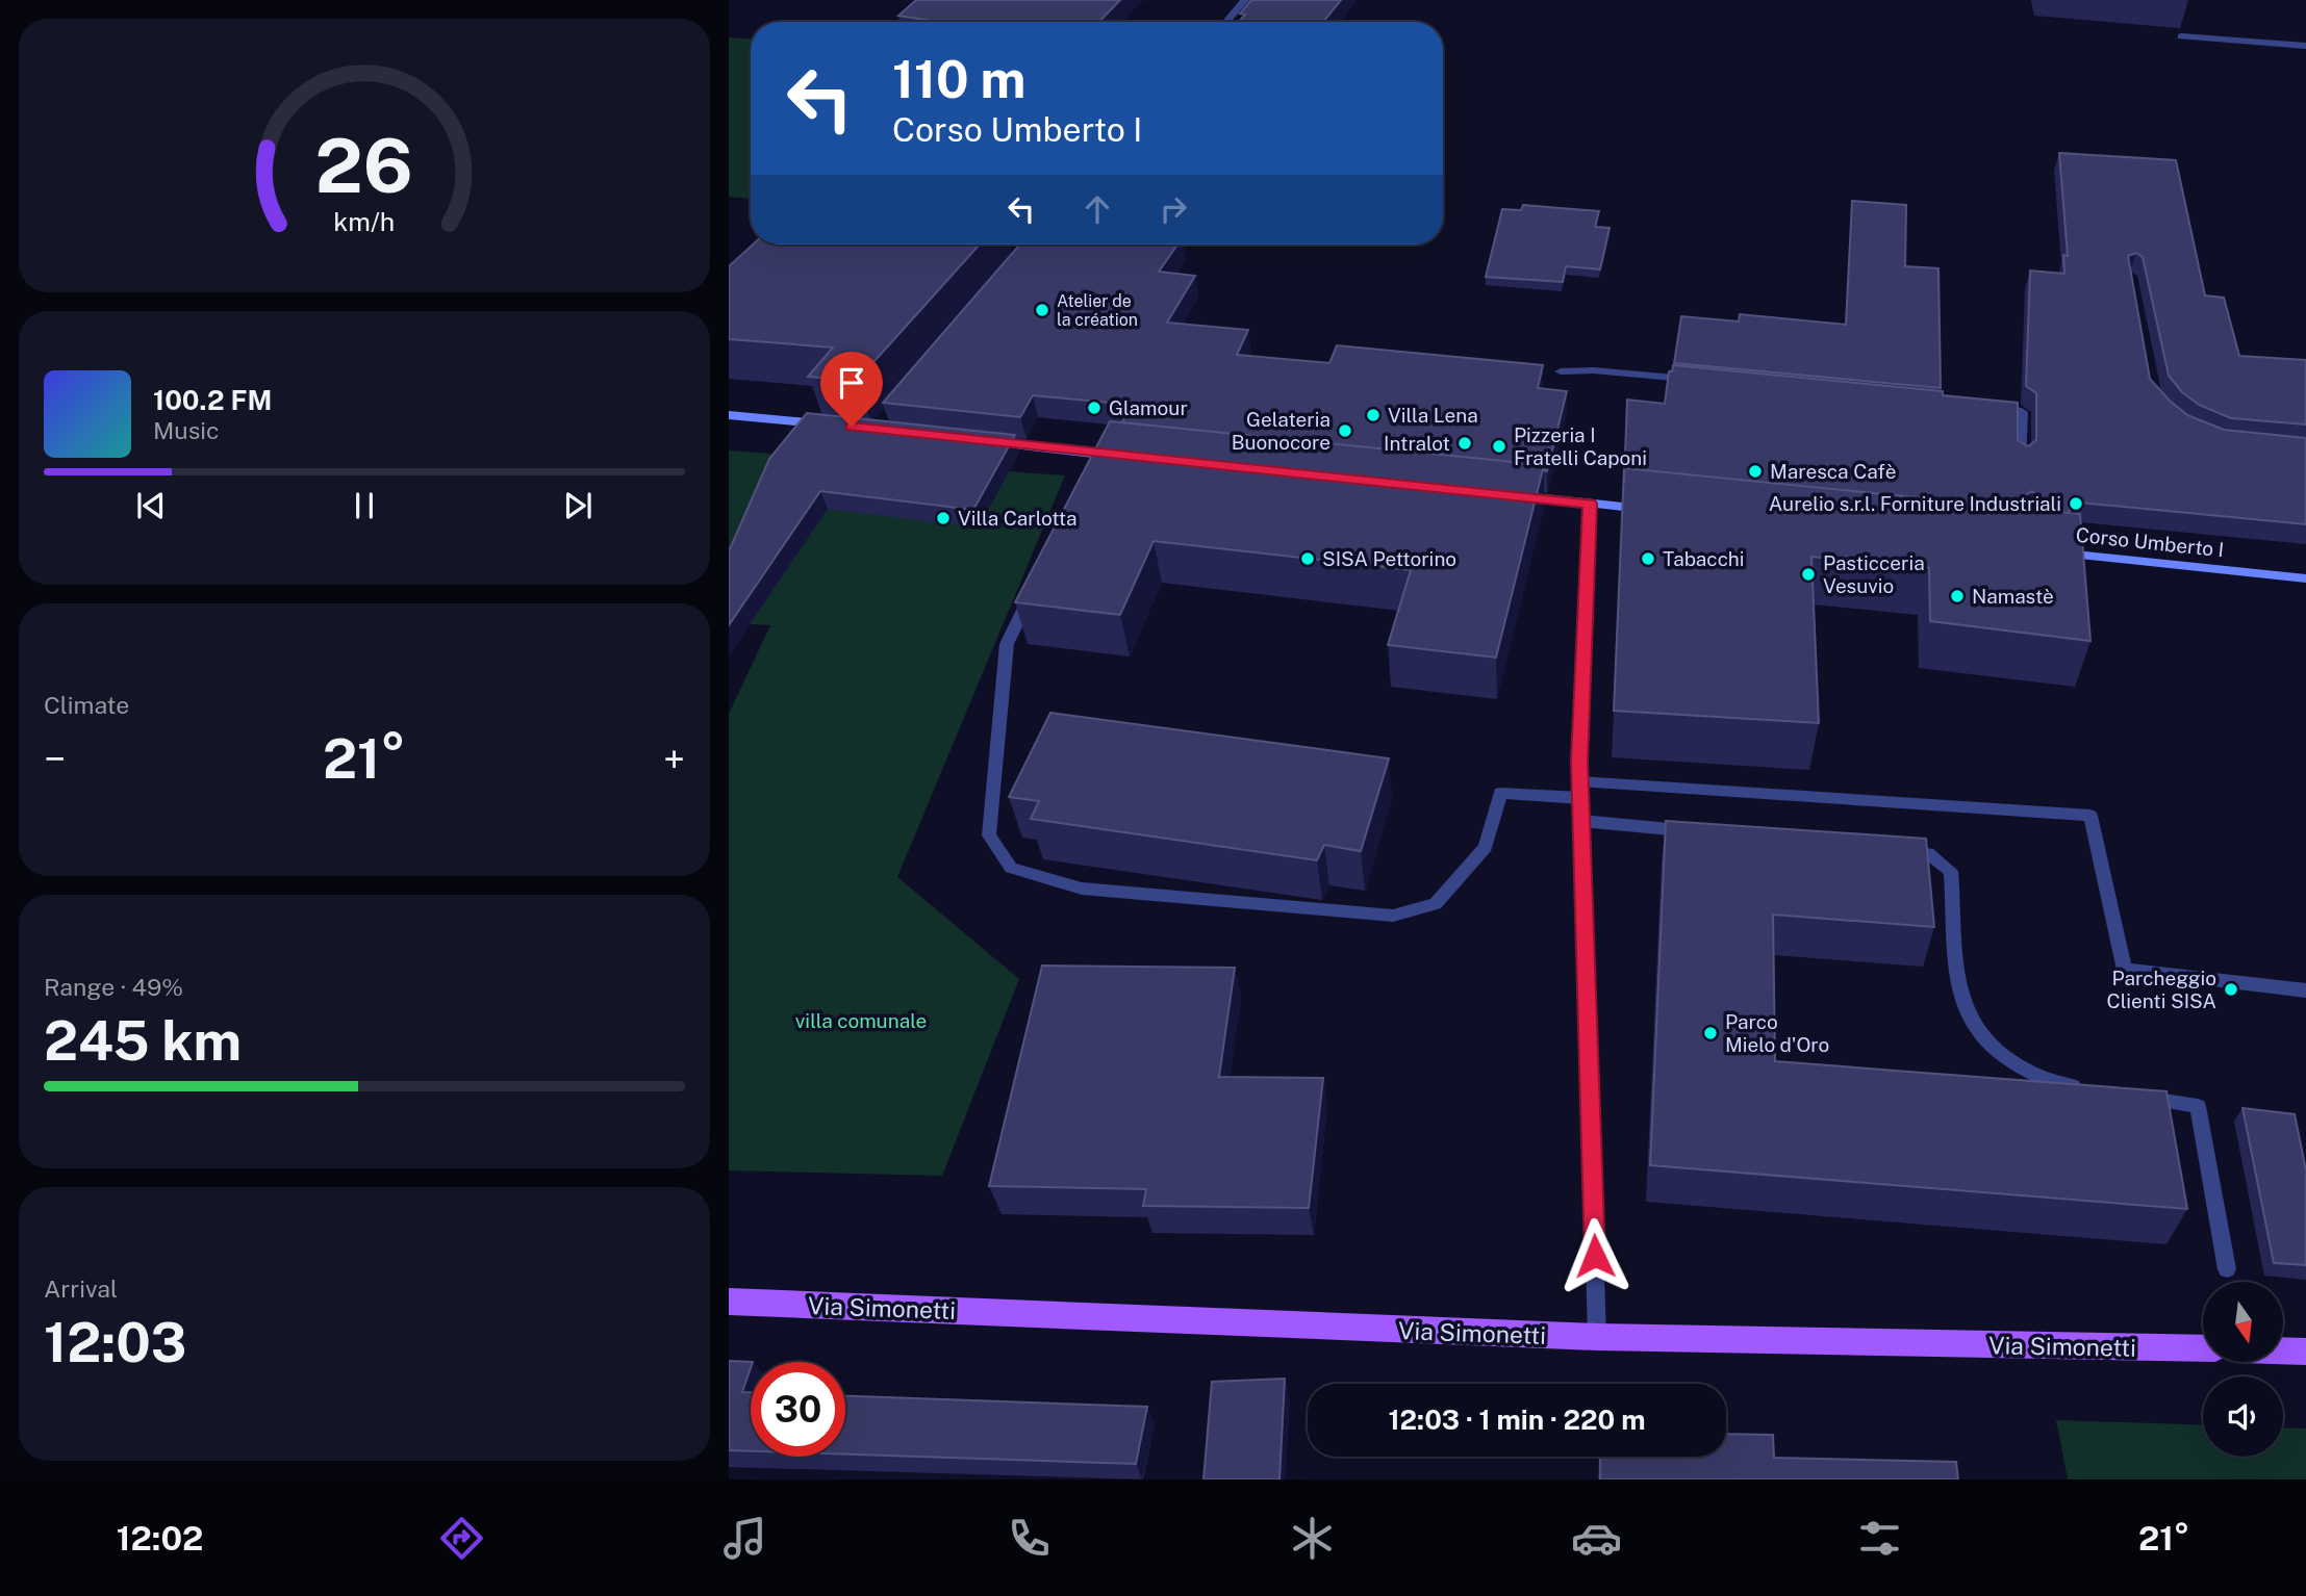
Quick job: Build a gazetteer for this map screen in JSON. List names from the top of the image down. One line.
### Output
{"streets":{"main road":["Via Simonetti"],"street":["Corso Umberto I"]},"parks":["villa comunale"],"places":["Atelier de la création","Glamour","Villa Lena","Gelateria Buonocore","Intralot","Pizzeria I Fratelli Caponi","Maresca Cafè","Aurelio s.r.l. Forniture Industriali","Villa Carlotta","SISA Pettorino","Tabacchi","Pasticceria Vesuvio","Namastè","Parcheggio Clienti SISA","Parco Mielo d'Oro"],"north":"bottom","page":{"turn":["110 m","Corso Umberto I"],"song":["100.2 FM","Music"],"tile":["Climate",["Range · 49%","245 km"],["Arrival","12:03"]],"heat":["−","21°","+"],"limit":"30","trip":"12:03 · 1 min · 220 m","tabs":["12:02","21°"],"gauge":["26","km/h"]}}
